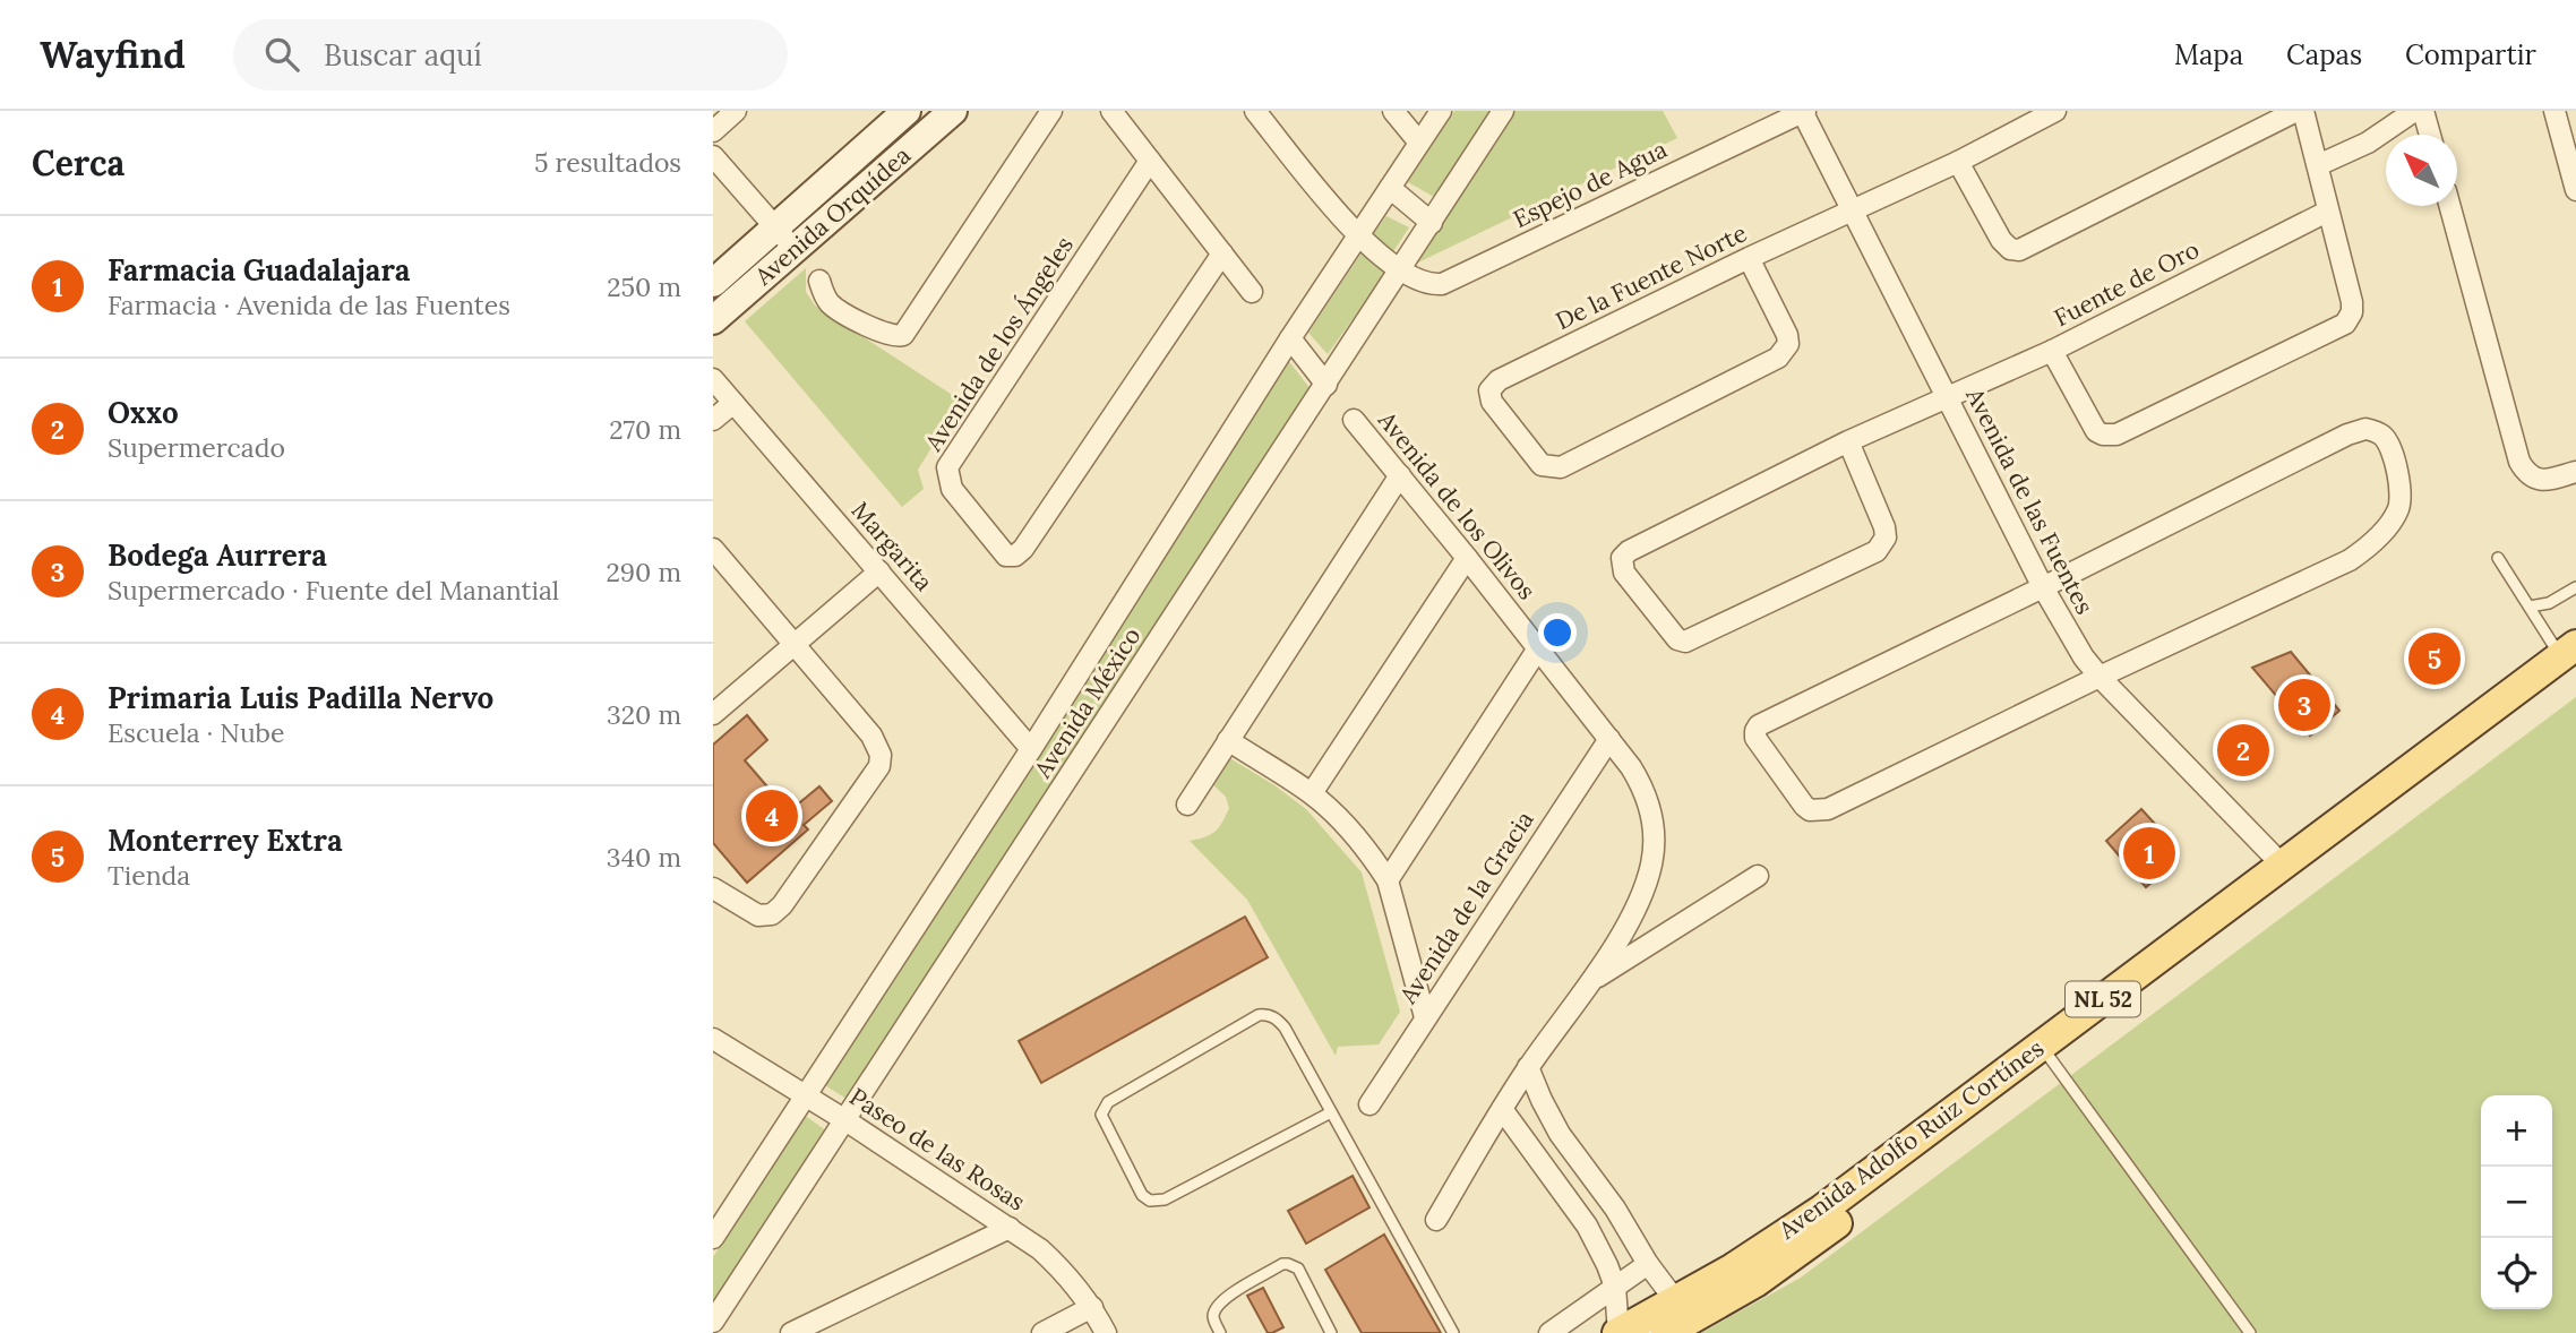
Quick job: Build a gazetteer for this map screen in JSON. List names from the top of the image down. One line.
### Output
{"streets":{"main road":["NL 52","Avenida Adolfo Ruiz Cortínes"],"street":["Espejo de Agua","Avenida Orquídea","De la Fuente Norte","Fuente de Oro","Avenida de los Ángeles","Avenida de las Fuentes","Avenida de los Olivos","Margarita","Avenida México","Avenida de la Gracia","Paseo de las Rosas"]},"crossings":[["Espejo de Agua","Avenida de las Fuentes"],["Espejo de Agua","Avenida México"],["De la Fuente Norte","Avenida de las Fuentes"],["Fuente de Oro","Avenida de las Fuentes"],["Avenida de las Fuentes","Avenida Adolfo Ruiz Cortínes"],["Avenida de los Olivos","Avenida de la Gracia"],["Margarita","Avenida México"],["Avenida México","Paseo de las Rosas"]],"north":"top left","page":{"header":"Wayfind","search":"Buscar aquí","nav":["Mapa","Capas","Compartir"],"heading":["Cerca","5 resultados"],"list":[{"mark":"1","name":"Farmacia Guadalajara","note":"Farmacia · Avenida de las Fuentes","value":"250 m"},{"mark":"2","name":"Oxxo","note":"Supermercado","value":"270 m"},{"mark":"3","name":"Bodega Aurrera","note":"Supermercado · Fuente del Manantial","value":"290 m"},{"mark":"4","name":"Primaria Luis Padilla Nervo","note":"Escuela · Nube","value":"320 m"},{"mark":"5","name":"Monterrey Extra","note":"Tienda","value":"340 m"}],"pins":["5","3","2","4","1"],"map_buttons":["+","−"]}}
